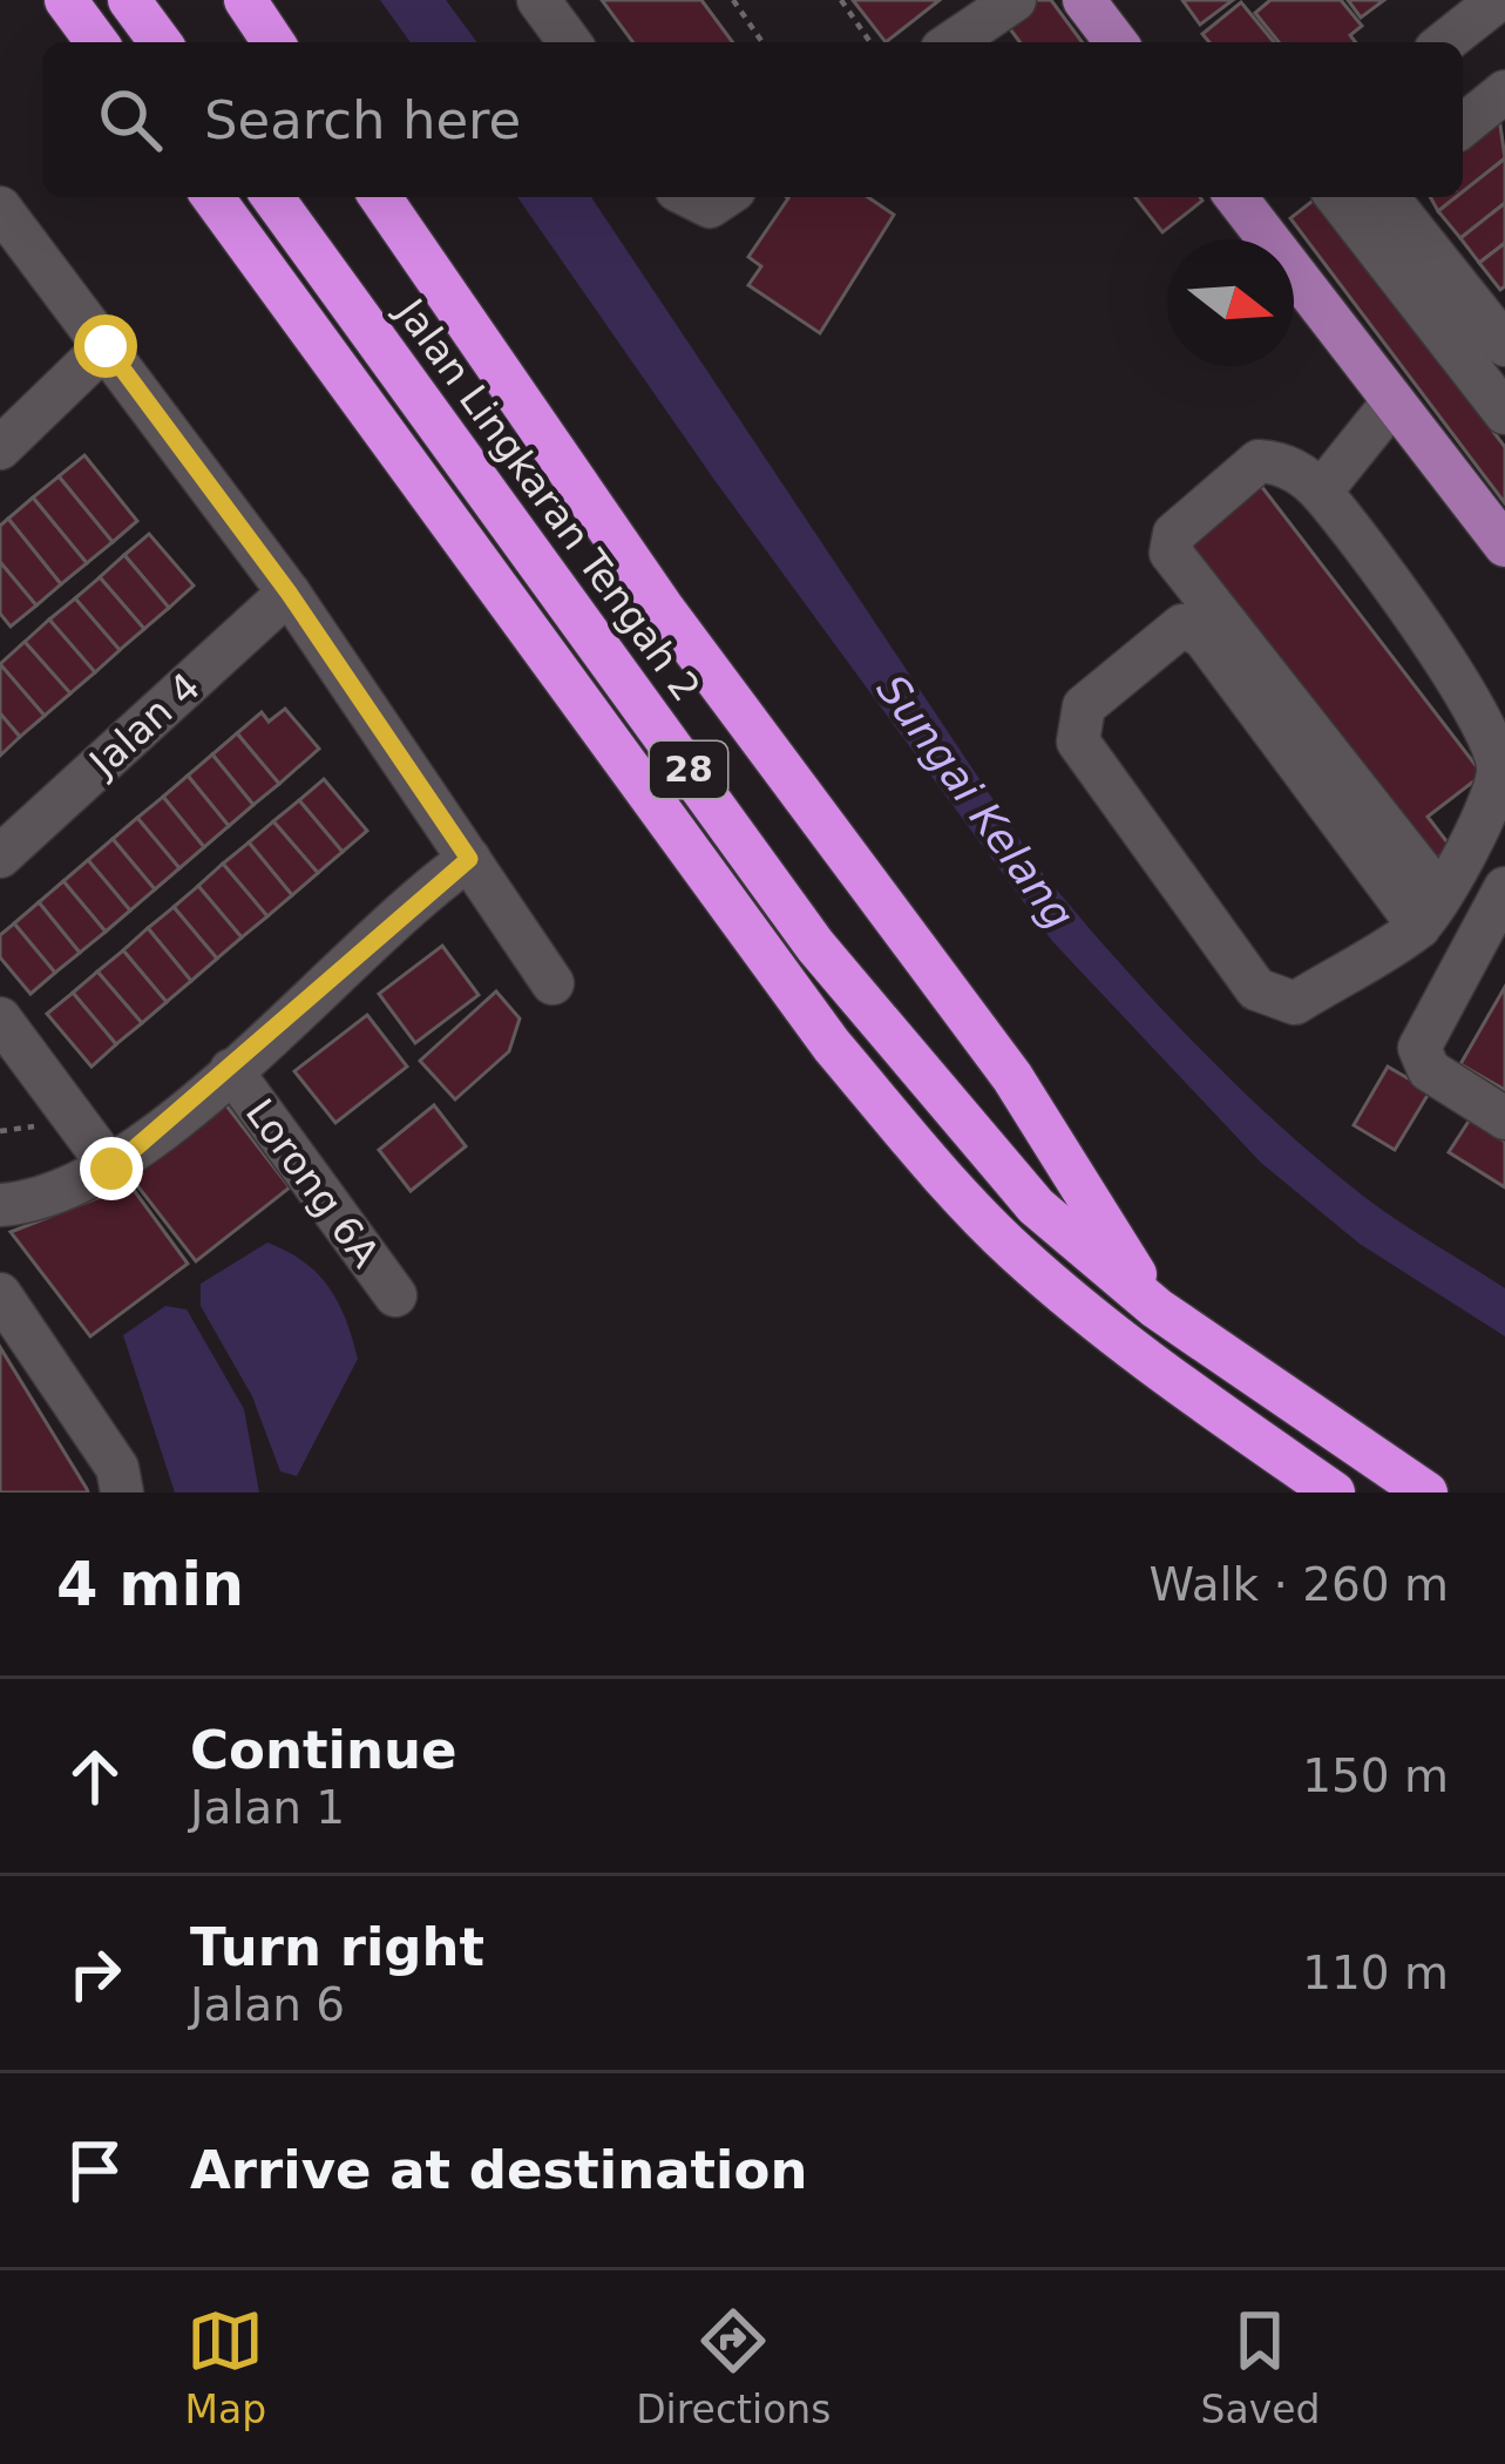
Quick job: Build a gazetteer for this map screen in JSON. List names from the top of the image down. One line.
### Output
{"streets":{"highway":["Jalan Lingkaran Tengah 2","28"],"street":["Jalan 4","Lorong 6A"]},"water":["Sungai Kelang"],"north":"right","page":{"search":"Search here","heading":["4 min","Walk · 260 m"],"list":[["Continue","Jalan 1","150 m"],["Turn right","Jalan 6","110 m"],"Arrive at destination"],"nav":["Map","Directions","Saved"]}}
